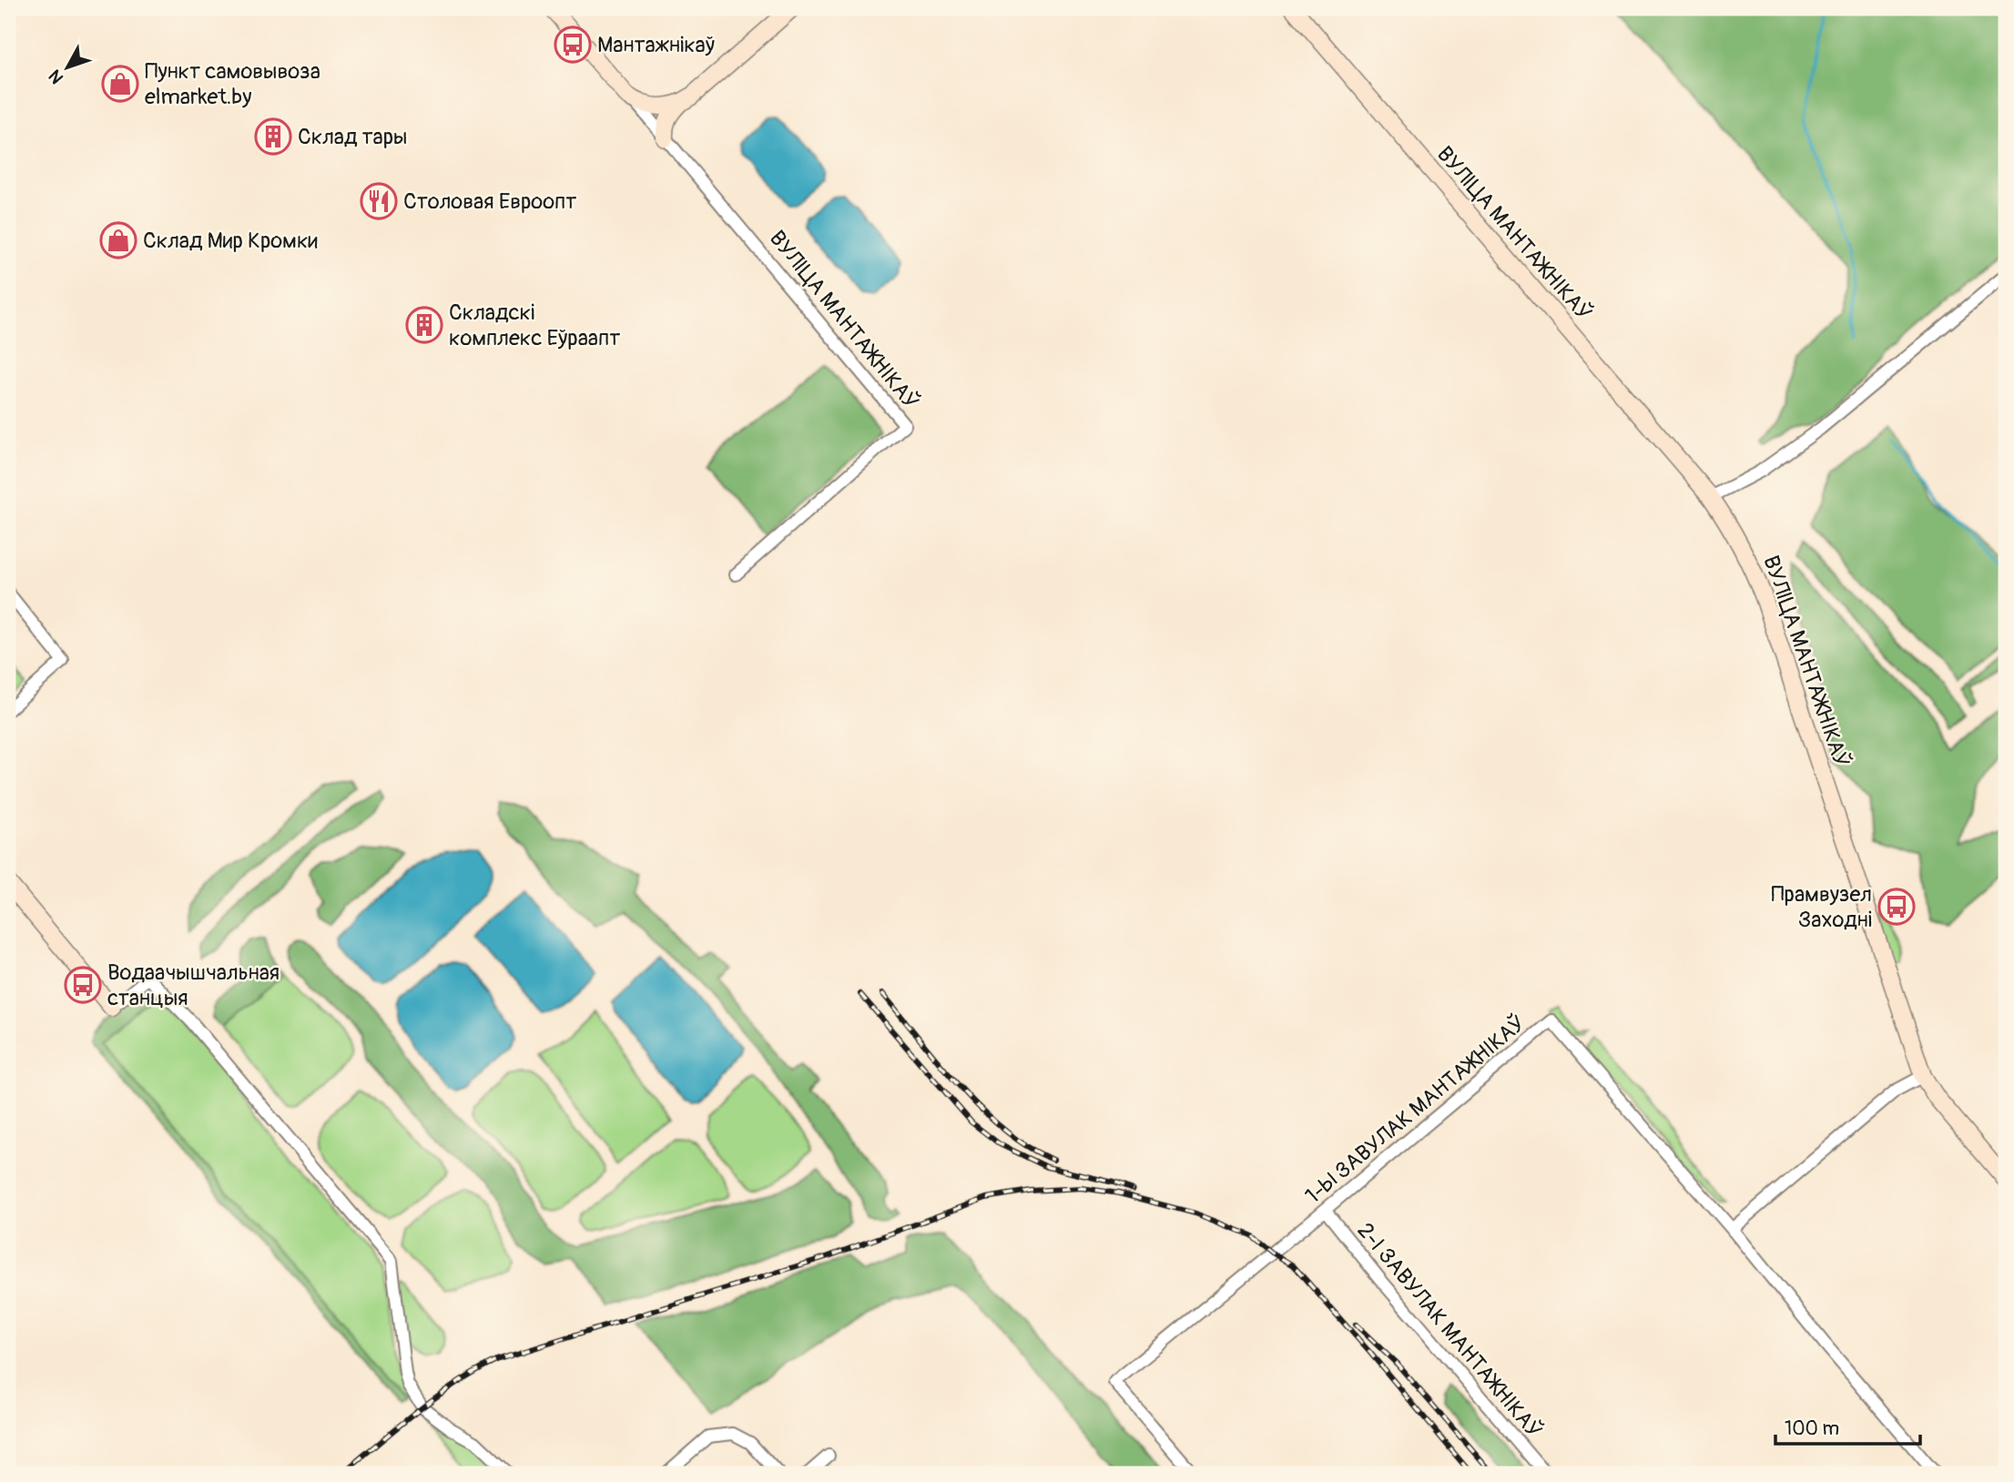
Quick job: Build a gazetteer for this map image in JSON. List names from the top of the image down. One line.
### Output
{"streets":{"street":["ВУЛІЦА МАНТАЖНІКАЎ","1-Ы ЗАВУЛАК МАНТАЖНІКАЎ","2-І ЗАВУЛАК МАНТАЖНІКАЎ"]},"crossings":[["1-Ы ЗАВУЛАК МАНТАЖНІКАЎ","2-І ЗАВУЛАК МАНТАЖНІКАЎ"]],"places":{"bus stop":["Мантажнікаў","Прамвузел Заходні","Водаачышчальная станцыя"],"shop":["Пункт самовывоза elmarket.by","Склад Мир Кромки"],"building":["Склад тары","Складскі комплекс Еўраапт"],"restaurant":["Столовая Евроопт"]},"scale_bar":"100 m","north":"bottom left"}
